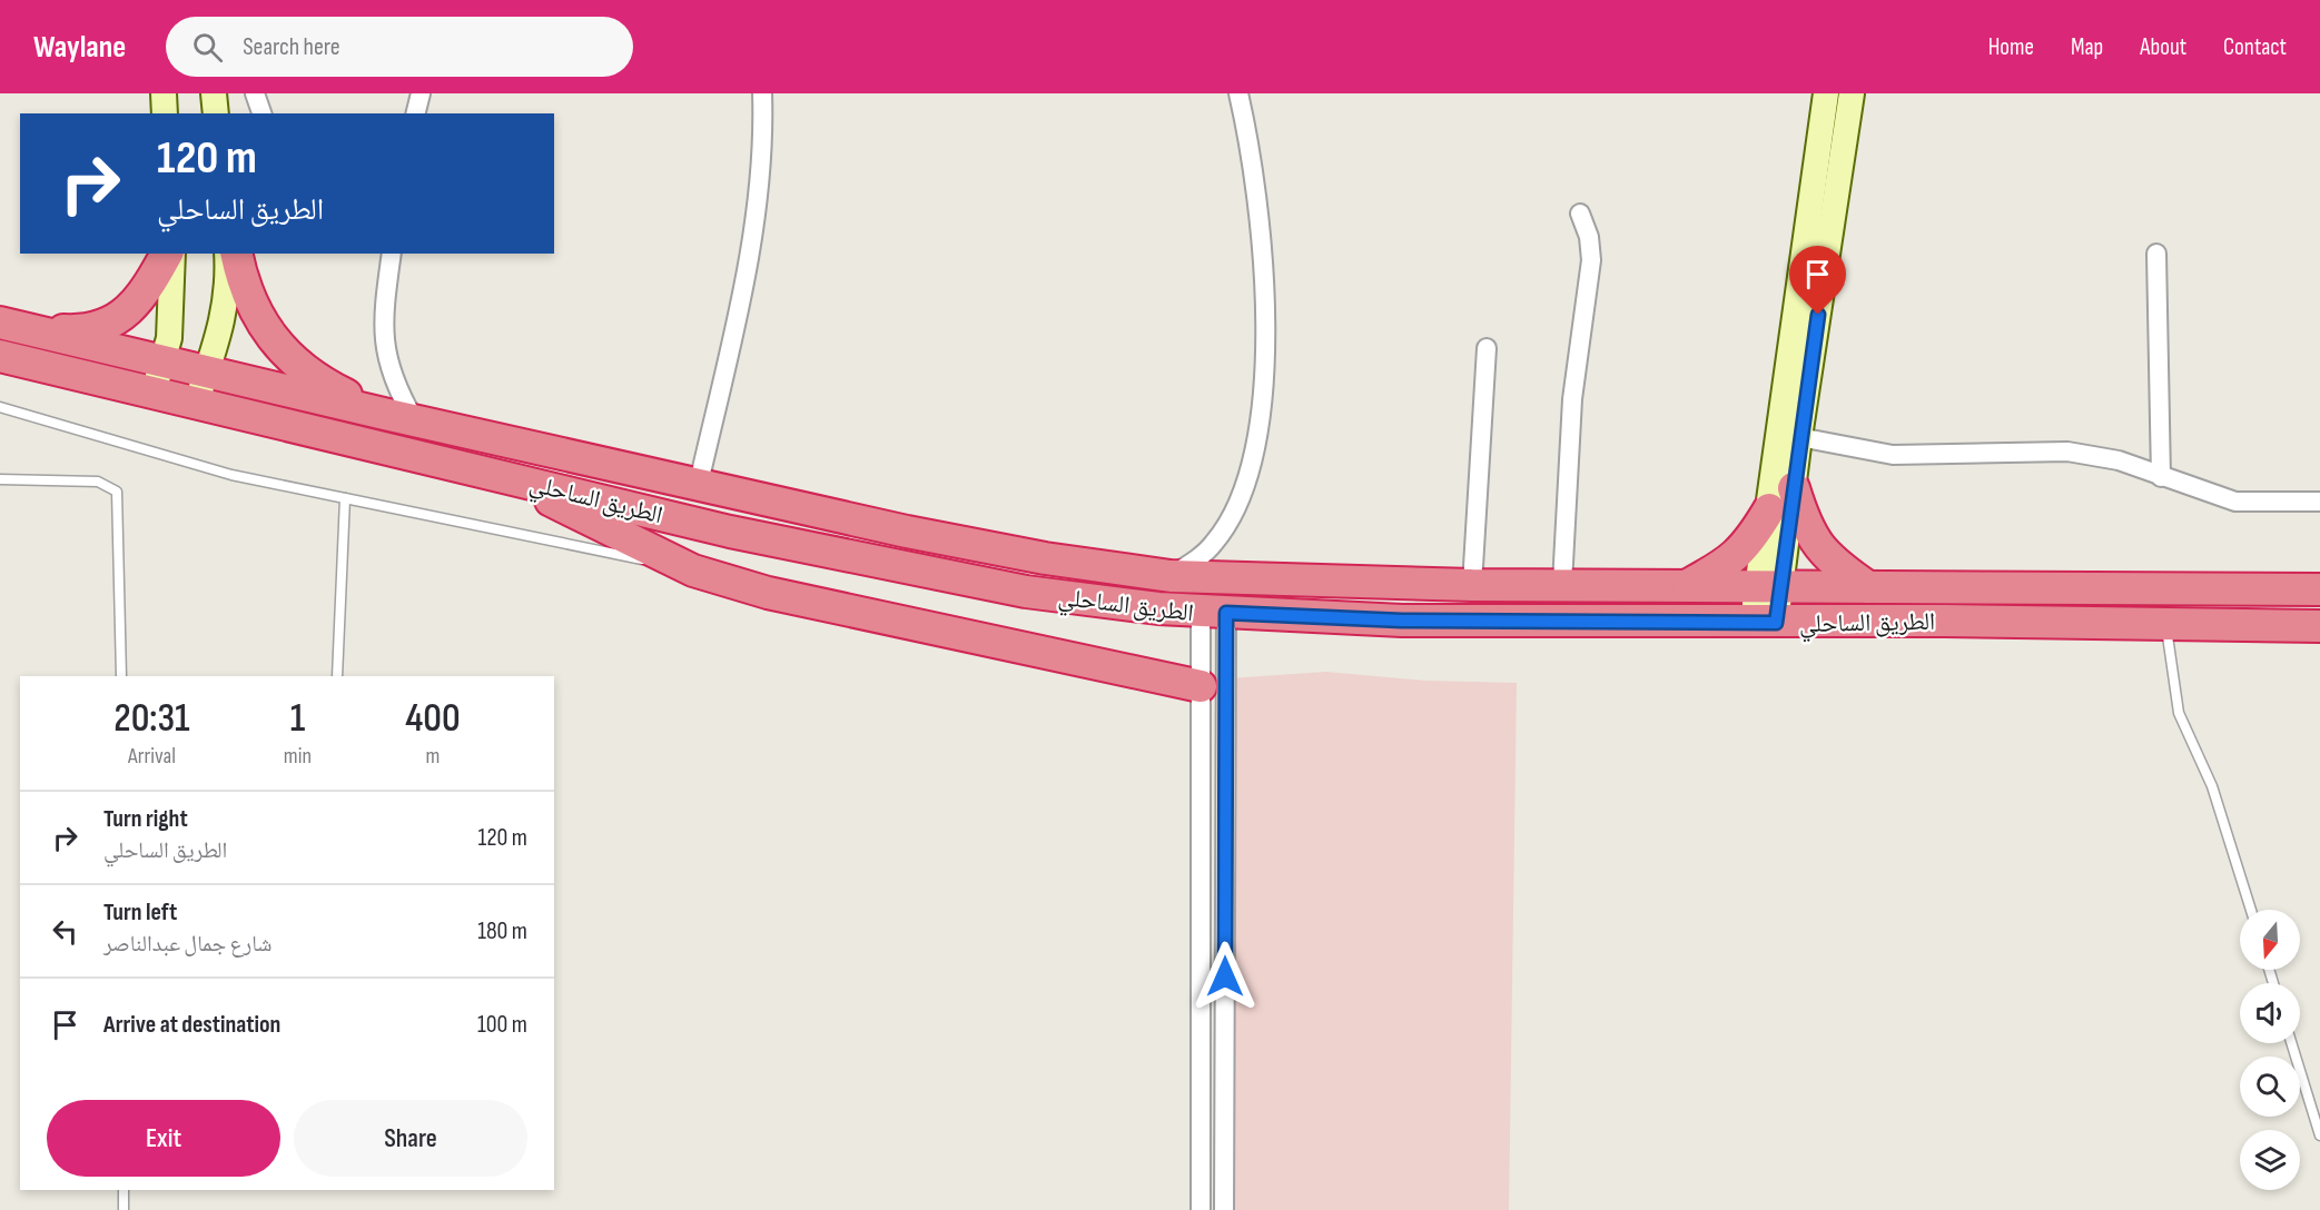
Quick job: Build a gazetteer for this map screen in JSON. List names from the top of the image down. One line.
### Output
{"streets":{"highway":["الطريق الساحلي"]},"north":"bottom","page":{"header":"Waylane","search":"Search here","nav":["Home","Map","About","Contact"],"turn":["120 m","الطريق الساحلي"],"eta":["20:31","Arrival","1","min","400","m"],"list":[{"name":"Turn right","note":"الطريق الساحلي","value":"120 m"},{"name":"Turn left","note":"شارع جمال عبدالناصر","value":"180 m"},{"name":"Arrive at destination","value":"100 m"}],"buttons":["Exit","Share"]}}
